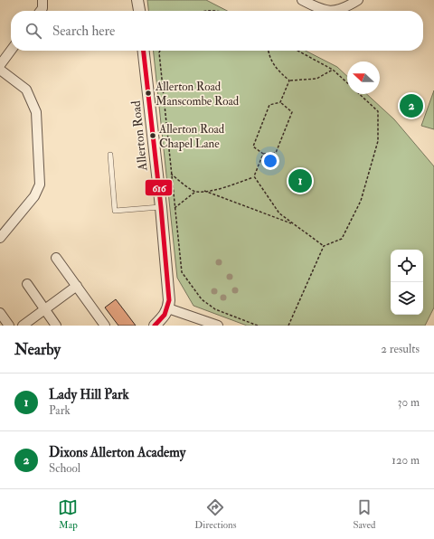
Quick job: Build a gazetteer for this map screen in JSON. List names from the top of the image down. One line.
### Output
{"streets":{"street":["Allerton Road"]},"places":["Allerton Road Manscombe Road","Allerton Road Chapel Lane"],"lines":["transit line 616"],"north":"left","page":{"search":"Search here","pins":["2","1"],"heading":["Nearby","2 results"],"list":[{"mark":"1","name":"Lady Hill Park","note":"Park","value":"30 m"},{"mark":"2","name":"Dixons Allerton Academy","note":"School","value":"120 m"}],"nav":["Map","Directions","Saved"]}}
